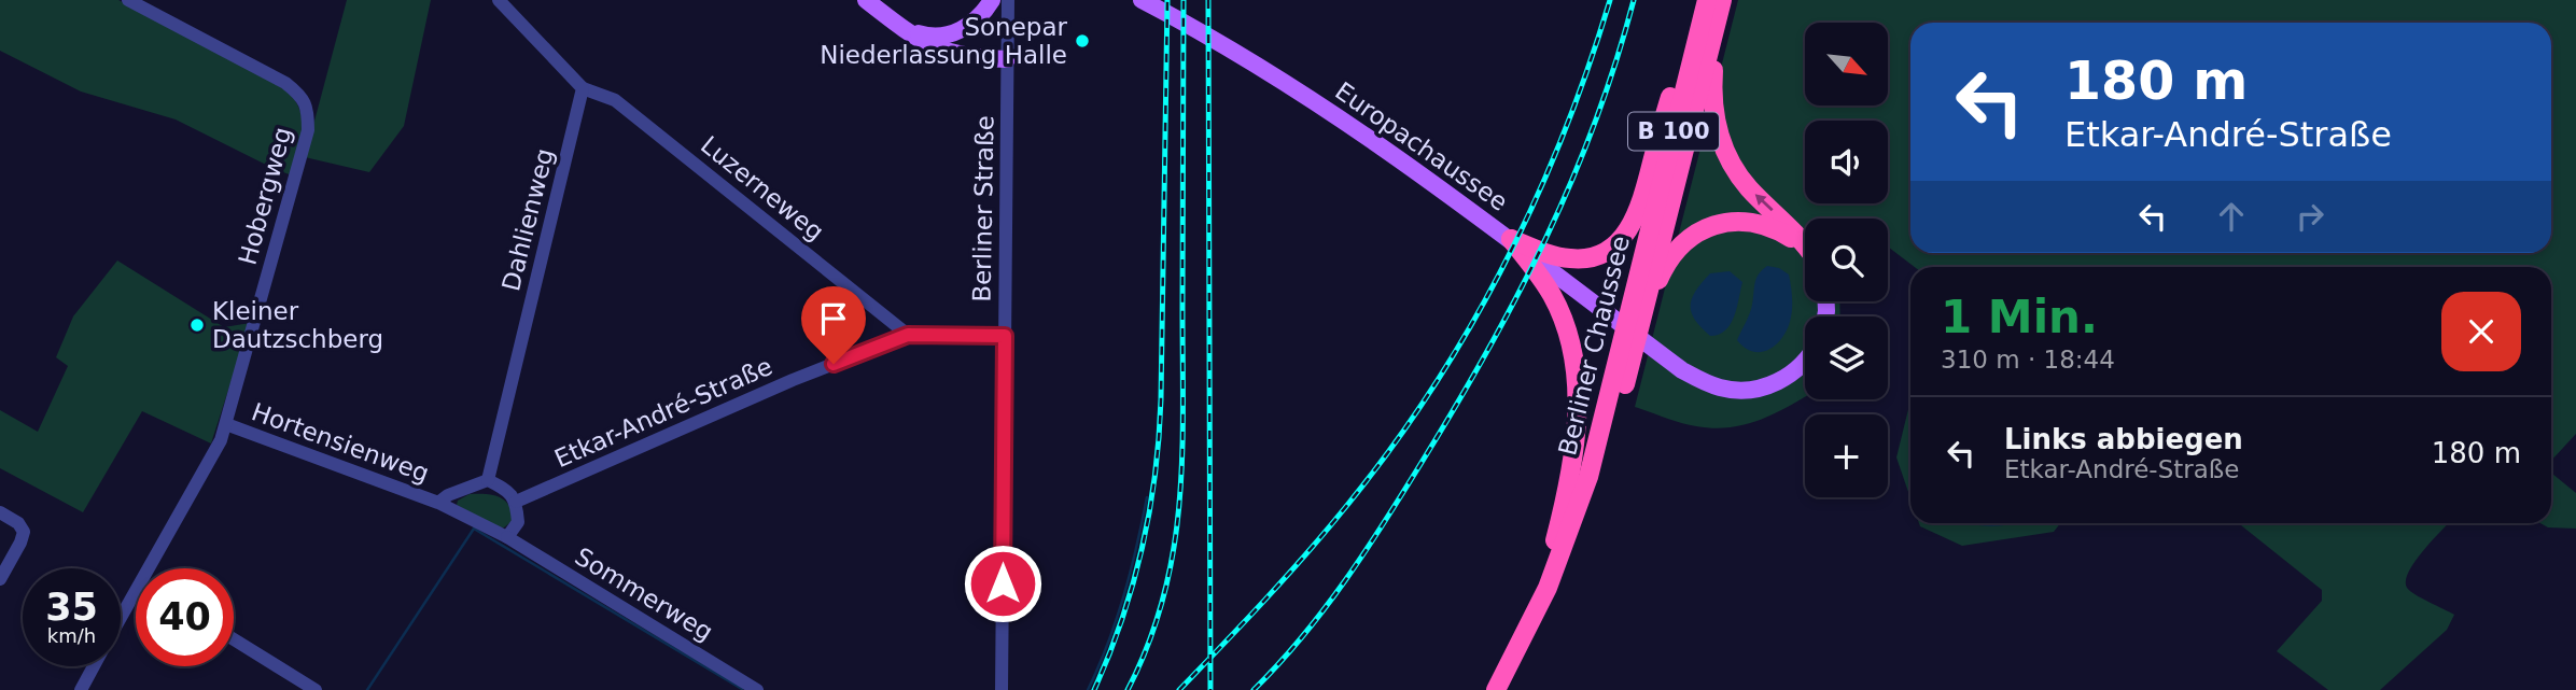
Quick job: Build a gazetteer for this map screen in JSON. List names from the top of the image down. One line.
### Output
{"streets":{"highway":["B 100","Berliner Chaussee"],"main road":["Europachaussee"],"street":["Luzerneweg","Hobergweg","Berliner Straße","Dahlienweg","Etkar-André-Straße","Hortensienweg","Sommerweg"]},"crossings":[["Luzerneweg","Dahlienweg"],["Luzerneweg","Etkar-André-Straße"],["Hobergweg","Hortensienweg"],["Berliner Straße","Etkar-André-Straße"],["Hortensienweg","Sommerweg"]],"places":["Sonepar Niederlassung Halle","Kleiner Dautzschberg"],"north":"bottom right","page":{"map_buttons":"+","turn":["180 m","Etkar-André-Straße"],"heading":["1 Min.","310 m · 18:44"],"list":[{"name":"Links abbiegen","note":"Etkar-André-Straße","value":"180 m"}],"speed":"35 km/h","limit":"40"}}
